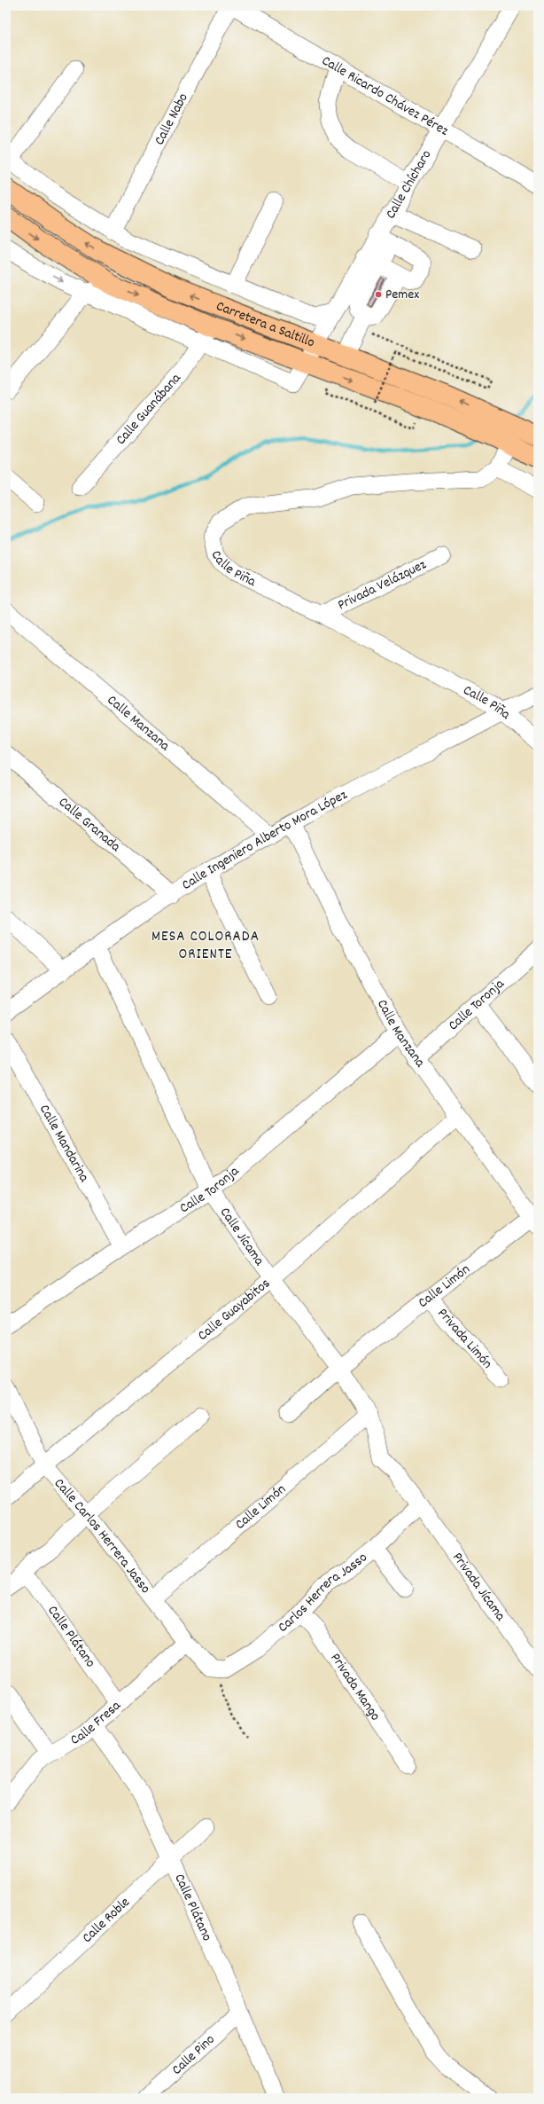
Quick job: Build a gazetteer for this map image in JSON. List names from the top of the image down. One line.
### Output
{"streets":{"main road":["Carretera a Saltillo"],"street":["Calle Ricardo Chávez Pérez","Calle Nabo","Calle Chícharo","Calle Guanábana","Calle Piña","Privada Velázquez","Calle Manzana","Calle Granada","Calle Ingeniero Alberto Mora López","Calle Toronja","Calle Mandarina","Calle Jícama","Calle Limón","Calle Guayabitos","Privada Limón","Calle Carlos Herrera Jasso","Privada Jícama","Carlos Herrera Jasso","Calle Plátano","Privada Mango","Calle Fresa","Calle Roble","Calle Pino"]},"crossings":[["Calle Ricardo Chávez Pérez","Calle Nabo"],["Calle Ricardo Chávez Pérez","Calle Chícharo"],["Calle Chícharo","Carretera a Saltillo"],["Calle Chícharo","Calle Guanábana"],["Carretera a Saltillo","Calle Guanábana"],["Carretera a Saltillo","Calle Piña"],["Calle Piña","Privada Velázquez"],["Calle Piña","Calle Ingeniero Alberto Mora López"],["Calle Manzana","Calle Ingeniero Alberto Mora López"],["Calle Manzana","Calle Toronja"],["Calle Manzana","Calle Limón"],["Calle Manzana","Calle Guayabitos"],["Calle Granada","Calle Ingeniero Alberto Mora López"],["Calle Ingeniero Alberto Mora López","Calle Jícama"],["Calle Toronja","Calle Mandarina"],["Calle Toronja","Calle Jícama"],["Calle Jícama","Calle Limón"],["Calle Jícama","Calle Guayabitos"],["Calle Jícama","Privada Jícama"],["Calle Jícama","Carlos Herrera Jasso"],["Calle Limón","Privada Limón"],["Calle Limón","Calle Carlos Herrera Jasso"],["Calle Guayabitos","Calle Carlos Herrera Jasso"],["Calle Carlos Herrera Jasso","Carlos Herrera Jasso"],["Calle Carlos Herrera Jasso","Calle Fresa"],["Privada Jícama","Carlos Herrera Jasso"],["Carlos Herrera Jasso","Privada Mango"],["Calle Plátano","Calle Fresa"],["Calle Plátano","Calle Roble"],["Calle Plátano","Calle Pino"]],"districts":["MESA COLORADA ORIENTE"],"places":["Pemex"]}
